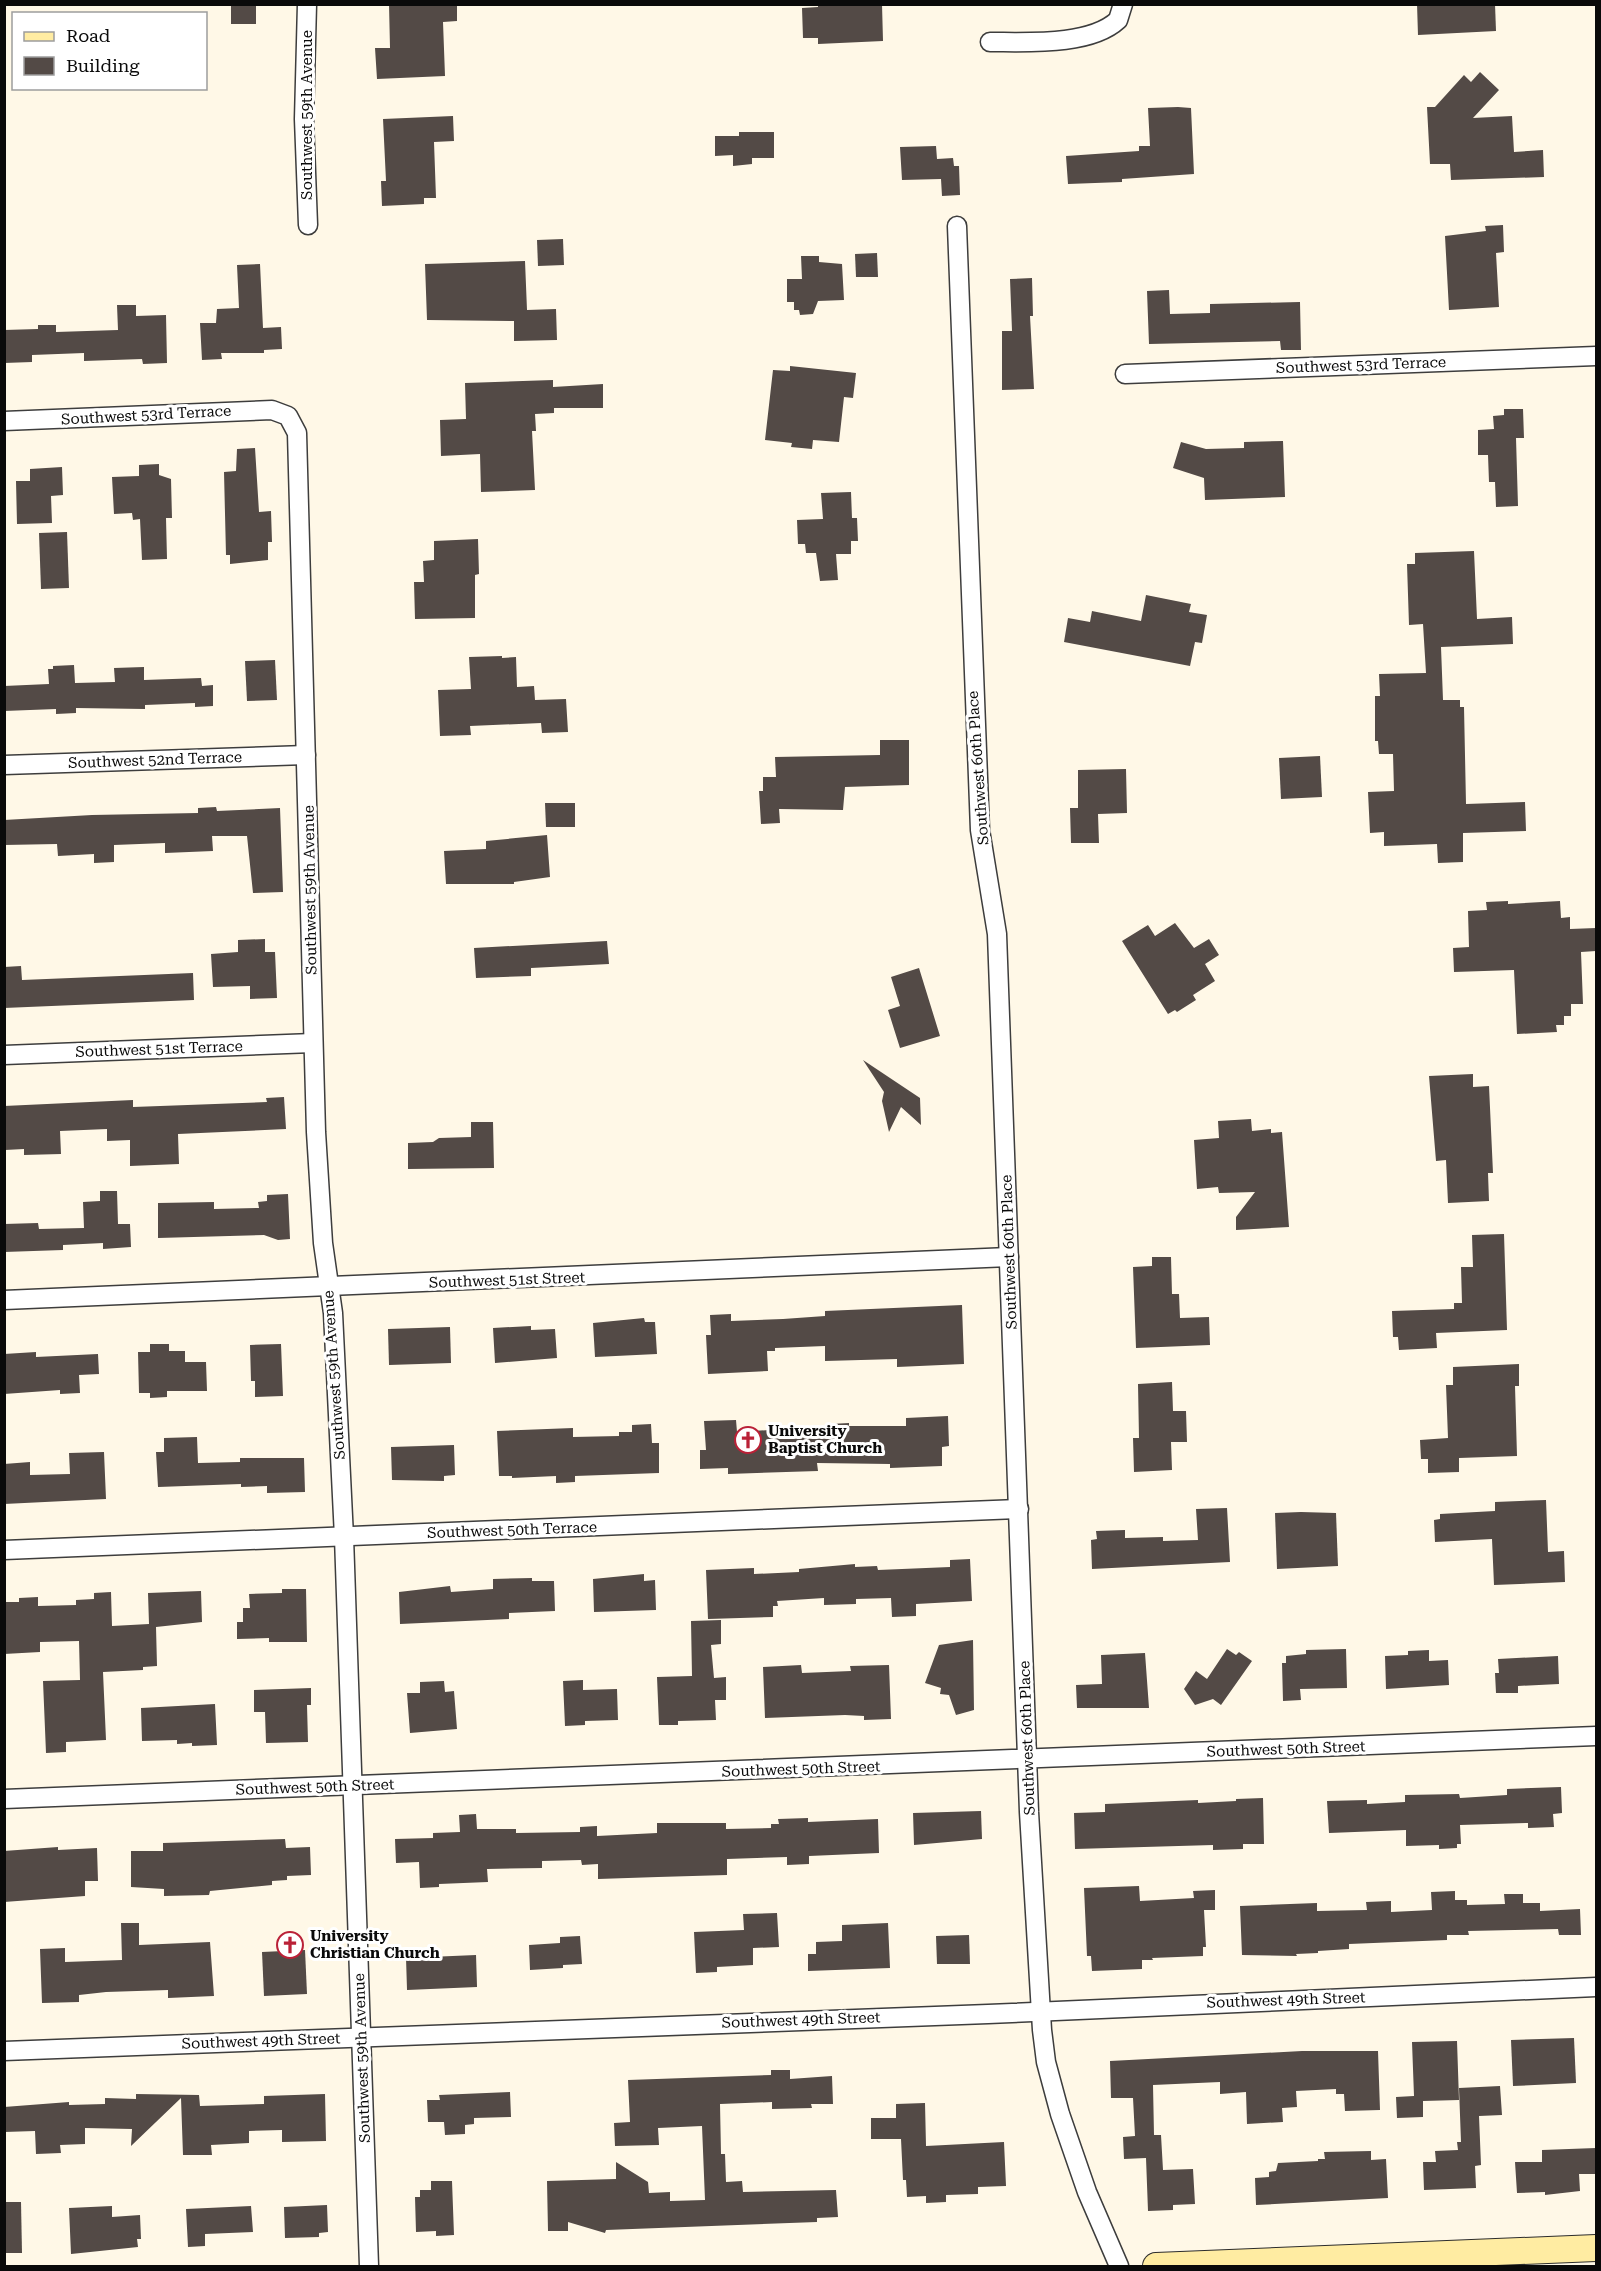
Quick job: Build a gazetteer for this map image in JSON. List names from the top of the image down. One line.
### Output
{"streets":{"street":["Southwest 59th Avenue","Southwest 53rd Terrace","Southwest 52nd Terrace","Southwest 60th Place","Southwest 51st Terrace","Southwest 51st Street","Southwest 50th Terrace","Southwest 50th Street","Southwest 49th Street"]},"crossings":[["Southwest 59th Avenue","Southwest 53rd Terrace"],["Southwest 59th Avenue","Southwest 52nd Terrace"],["Southwest 59th Avenue","Southwest 51st Terrace"],["Southwest 59th Avenue","Southwest 51st Street"],["Southwest 59th Avenue","Southwest 50th Terrace"],["Southwest 59th Avenue","Southwest 50th Street"],["Southwest 59th Avenue","Southwest 49th Street"],["Southwest 60th Place","Southwest 51st Street"],["Southwest 60th Place","Southwest 50th Terrace"],["Southwest 60th Place","Southwest 50th Street"],["Southwest 60th Place","Southwest 49th Street"]],"places":{"church":["University Baptist Church","University Christian Church"]},"legend":["Road","Building"]}
